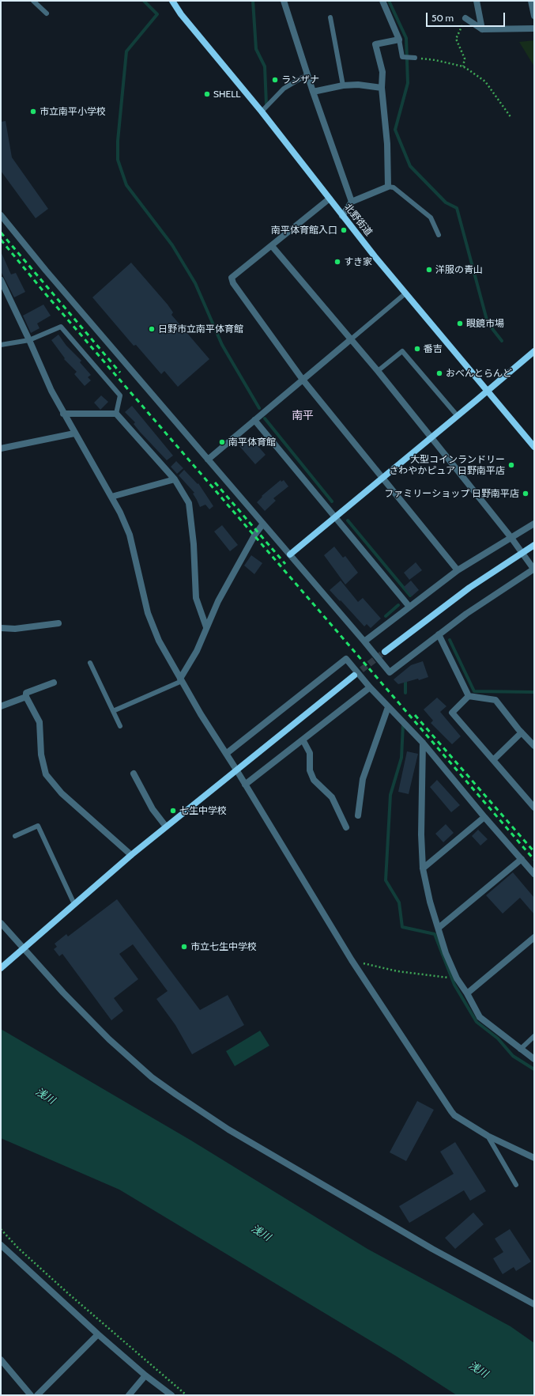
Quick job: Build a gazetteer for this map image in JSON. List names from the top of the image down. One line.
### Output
{"streets":{"street":["北野街道"]},"districts":["南平"],"water":["浅川"],"places":["ランザナ","SHELL","市立南平小学校","南平体育館入口","すき家","洋服の青山","眼鏡市場","日野市立南平体育館","番吉","おべんとらんど","南平体育館","大型コインランドリー さわやかピュア 日野南平店","ファミリーショップ 日野南平店","七生中学校","市立七生中学校"],"scale_bar":"50 m"}
